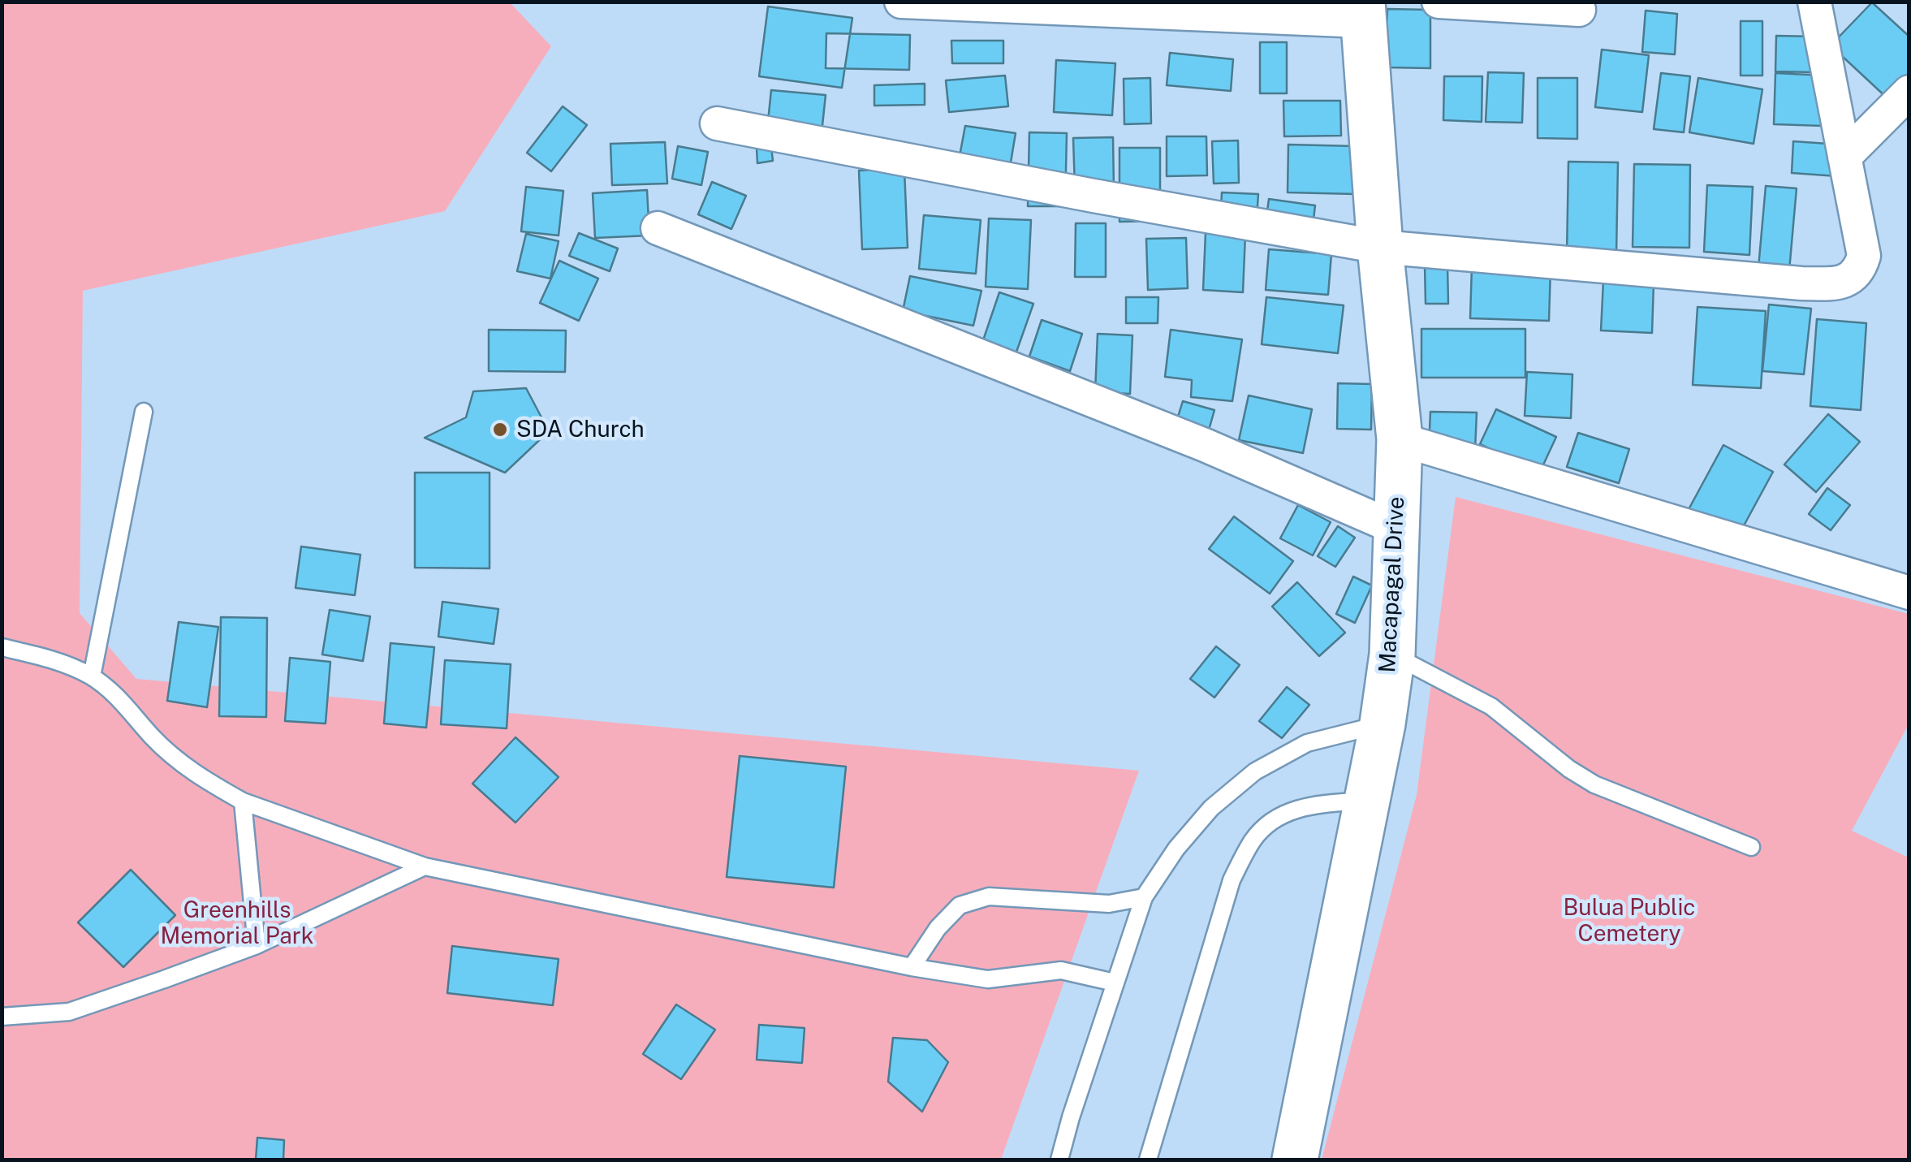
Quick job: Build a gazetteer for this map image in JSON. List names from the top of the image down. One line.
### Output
{"streets":{"main road":["Macapagal Drive"]},"parks":["Bulua Public Cemetery","Greenhills Memorial Park"],"places":["SDA Church"]}
